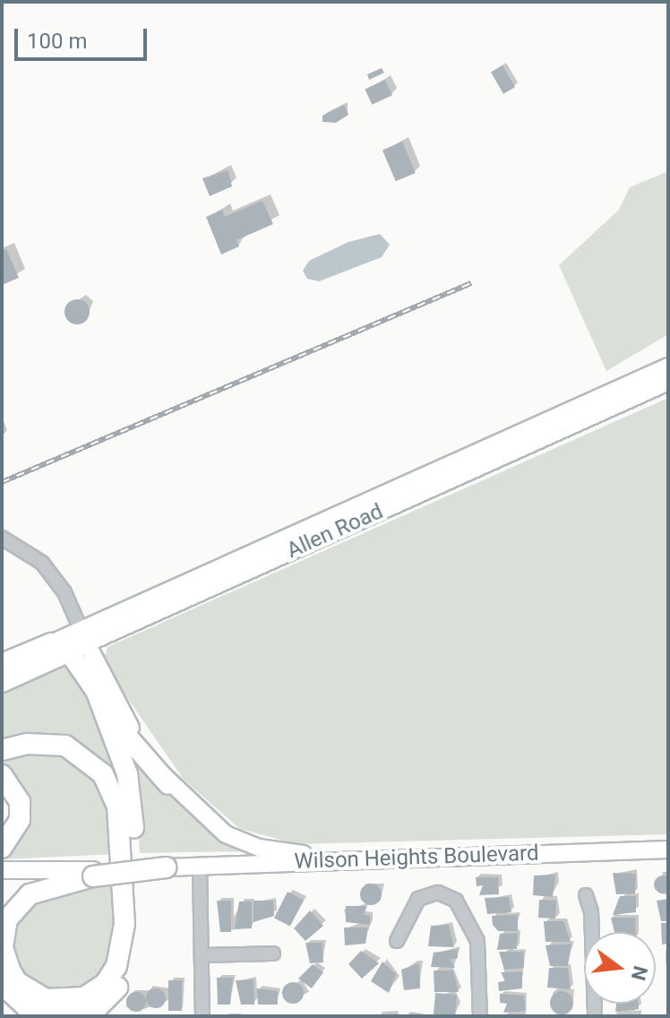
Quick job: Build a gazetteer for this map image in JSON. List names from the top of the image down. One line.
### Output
{"streets":{"highway":["Allen Road"],"main road":["Wilson Heights Boulevard"]},"scale_bar":"100 m","north":"right"}
